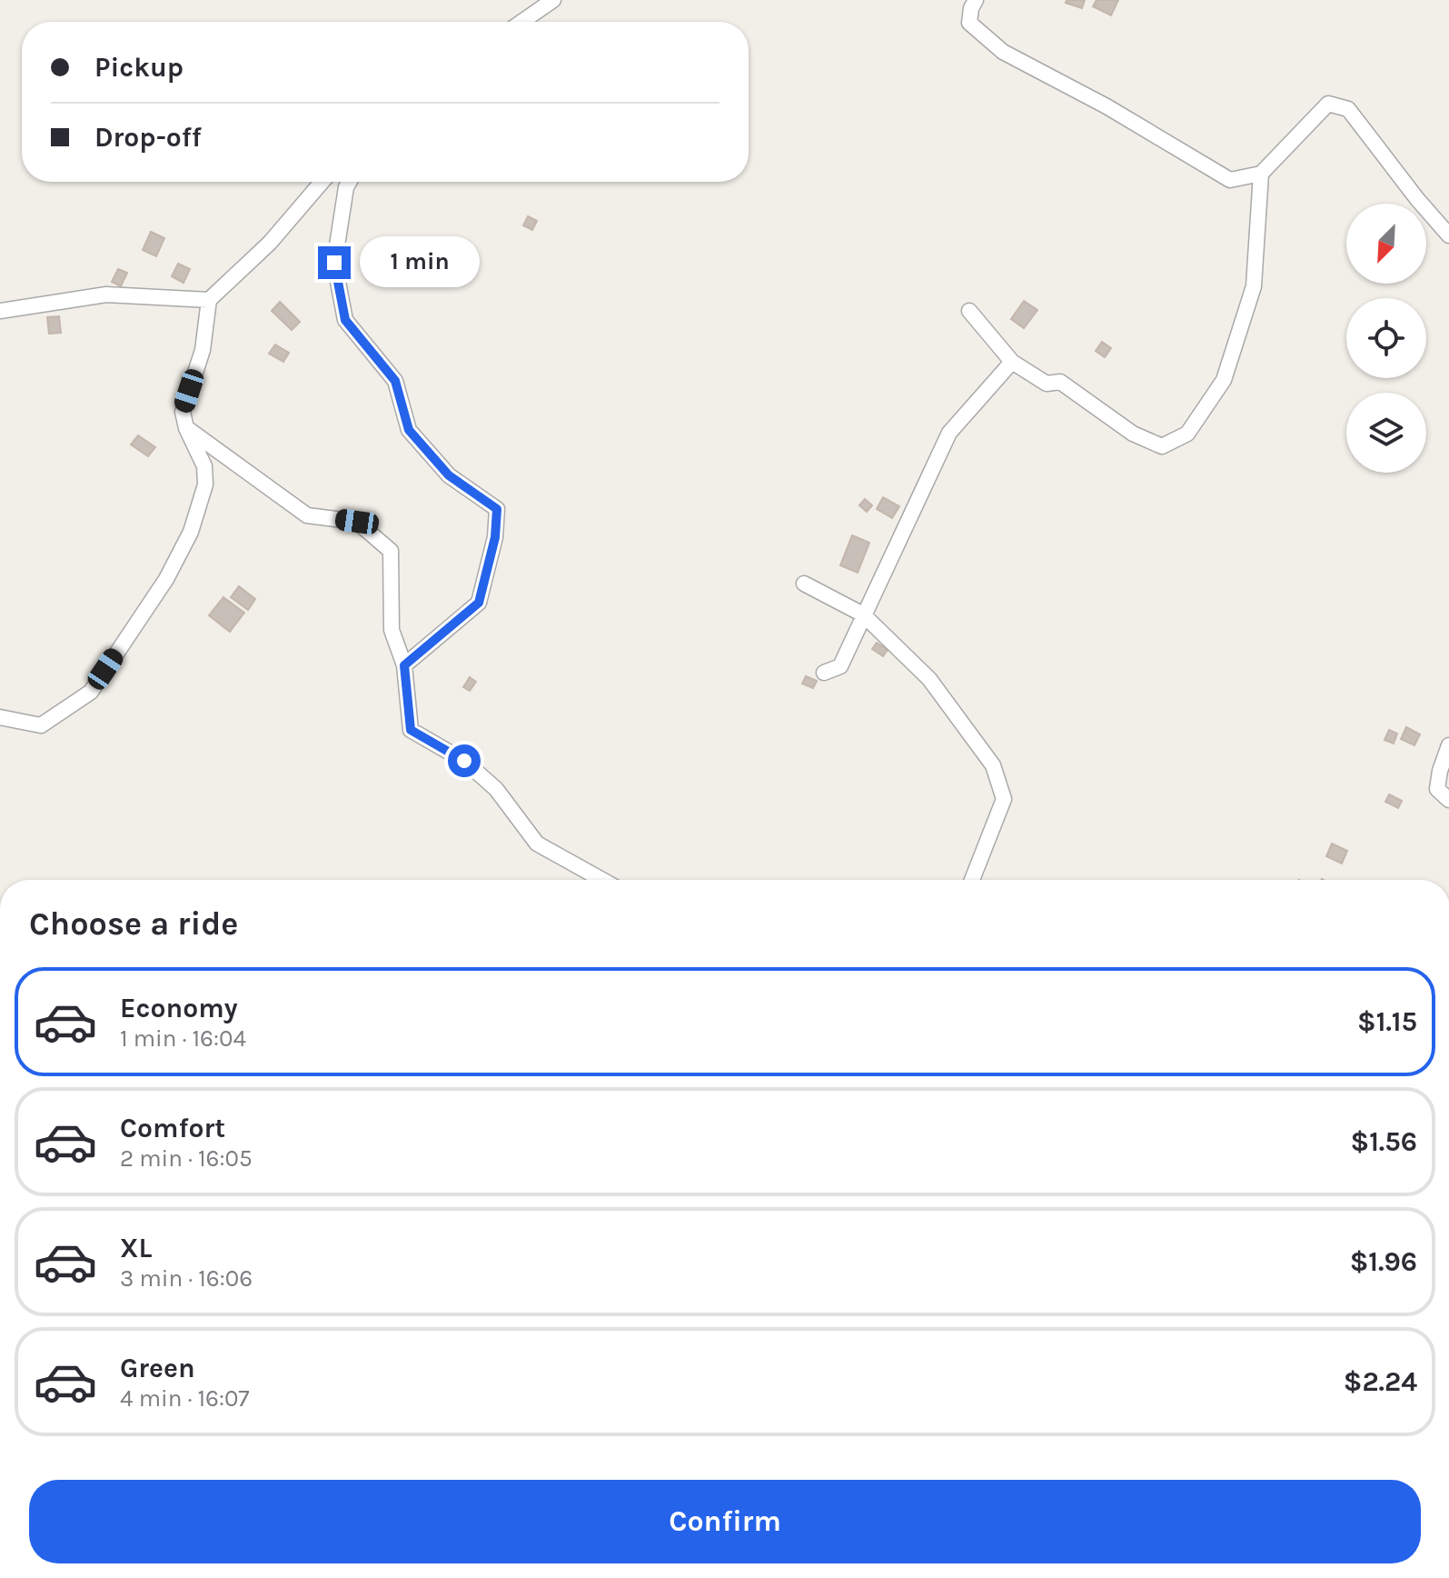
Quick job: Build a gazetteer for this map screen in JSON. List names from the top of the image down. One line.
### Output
{"north":"bottom left","page":{"banner":["Pickup","Drop-off"],"bubble":"1 min","heading":"Choose a ride","list":[{"name":"Economy","note":"1 min · 16:04","value":"$1.15"},{"name":"Comfort","note":"2 min · 16:05","value":"$1.56"},{"name":"XL","note":"3 min · 16:06","value":"$1.96"},{"name":"Green","note":"4 min · 16:07","value":"$2.24"}],"buttons":"Confirm"}}
